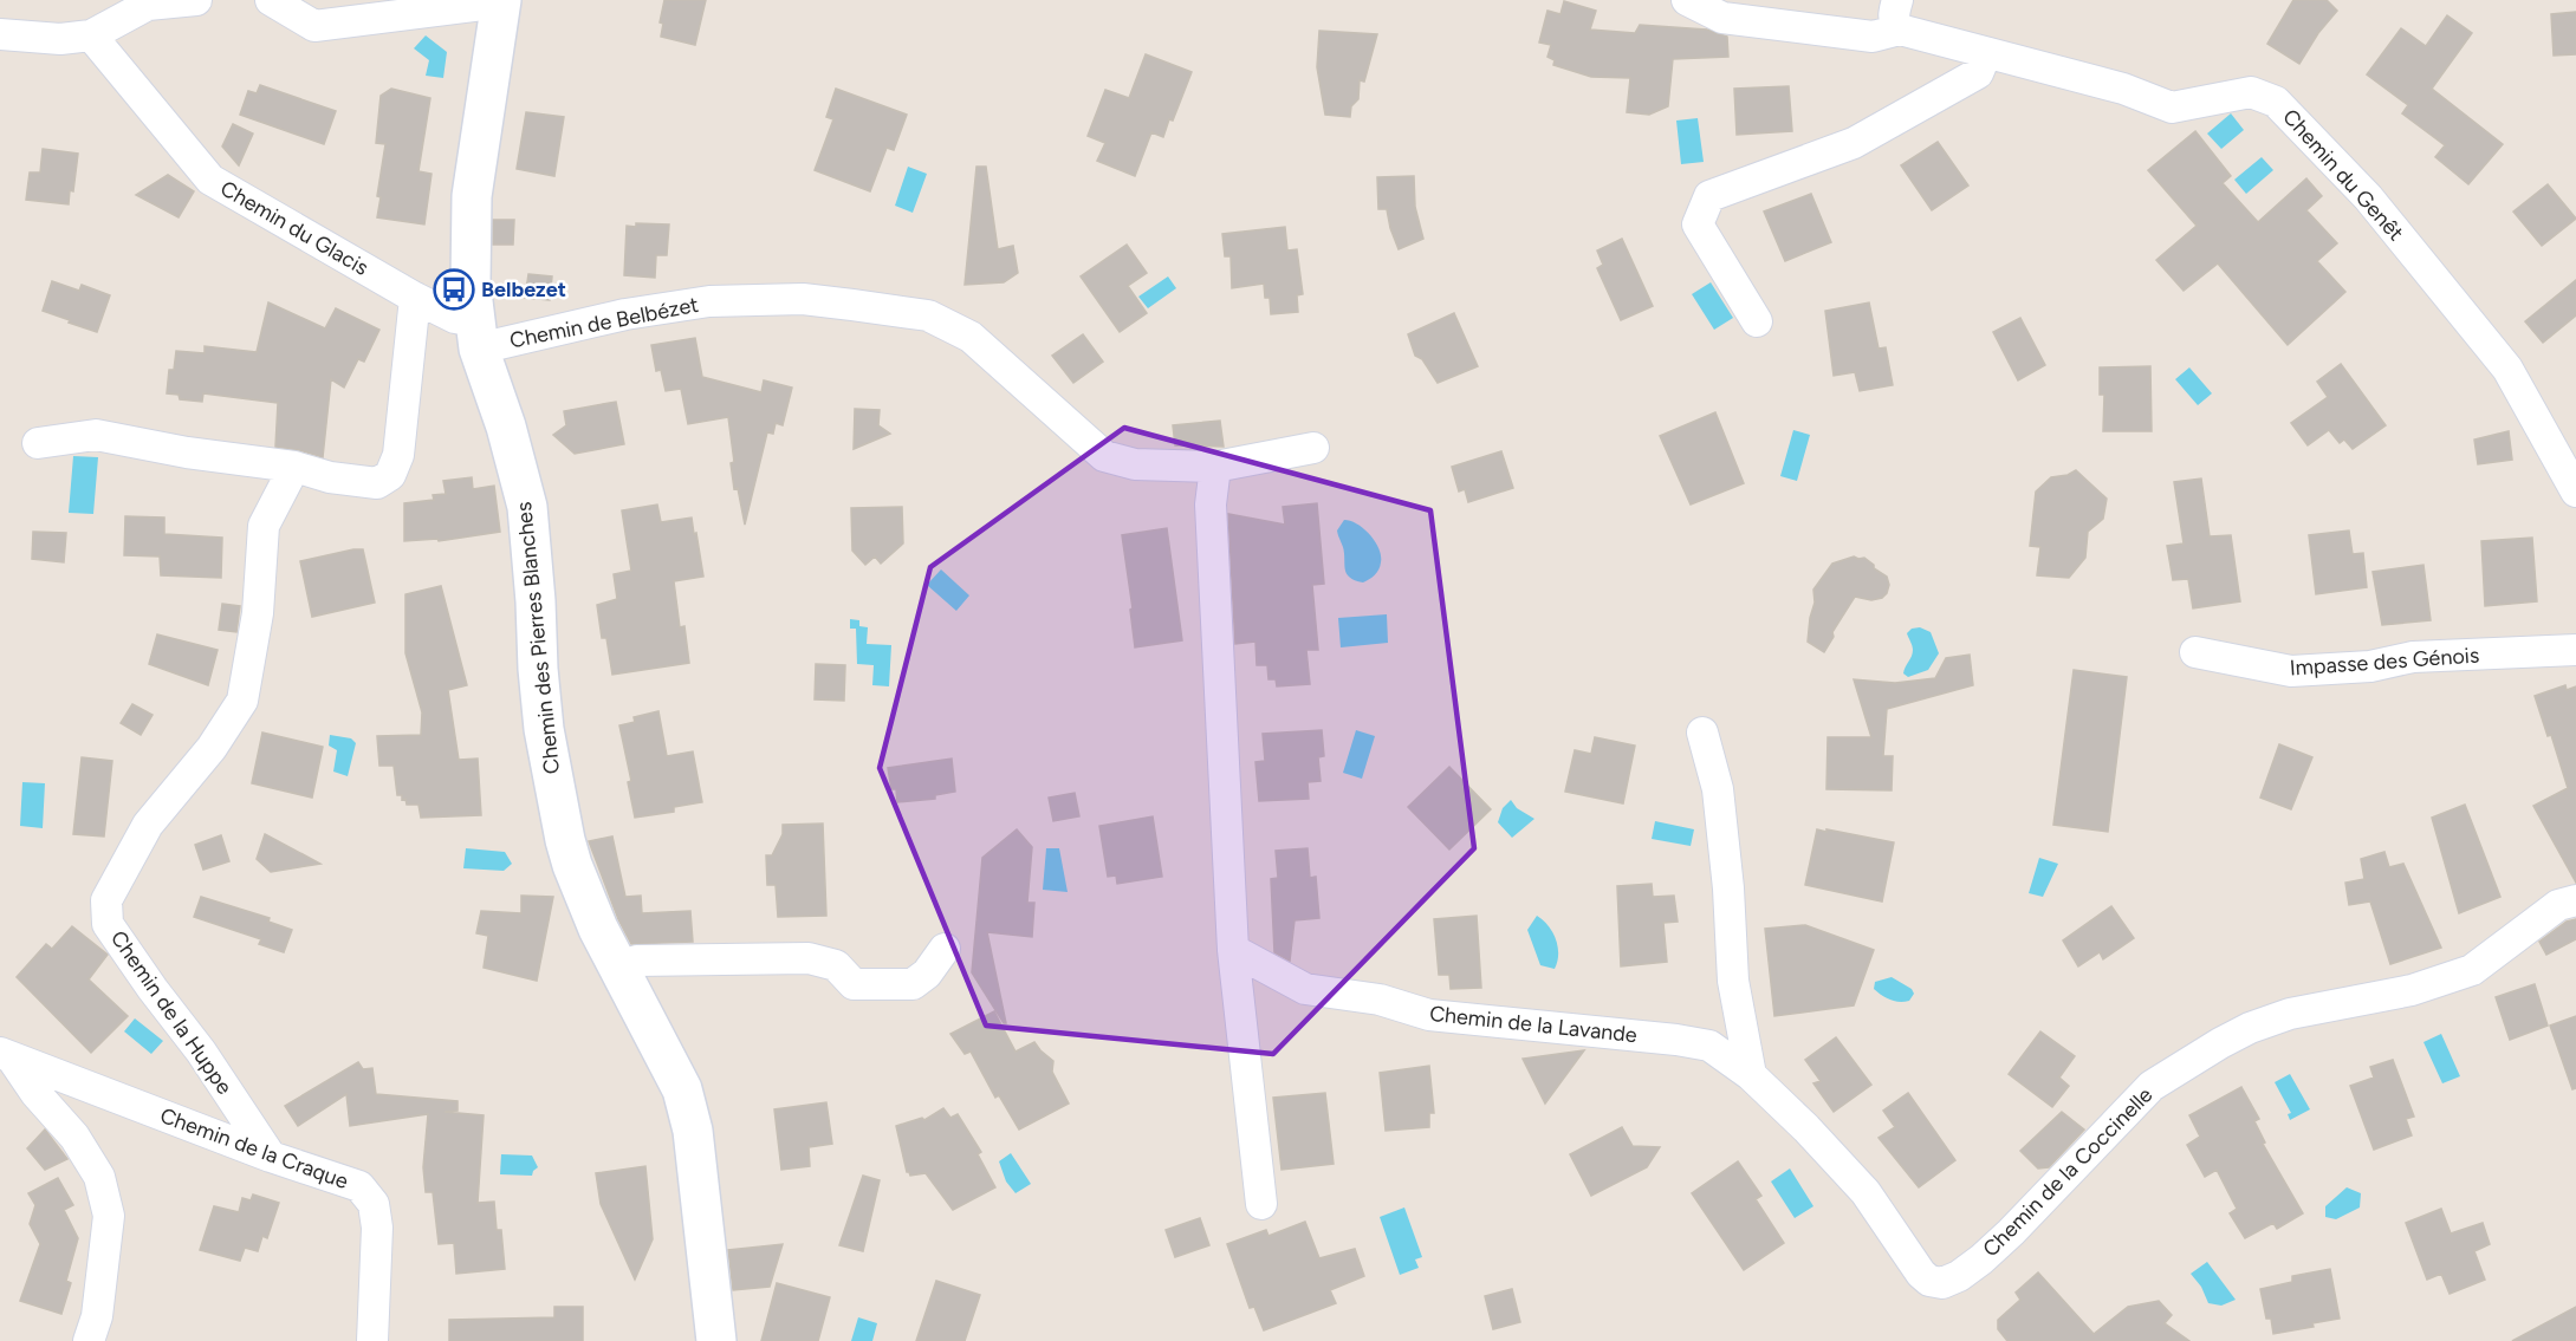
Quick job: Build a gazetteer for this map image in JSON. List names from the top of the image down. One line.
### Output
{"streets":{"street":["Chemin du Genêt","Chemin du Glacis","Chemin de Belbézet","Chemin des Pierres Blanches","Impasse des Génois","Chemin de la Huppe","Chemin de la Lavande","Chemin de la Craque","Chemin de la Coccinelle"]},"crossings":[["Chemin du Glacis","Chemin de Belbézet"],["Chemin du Glacis","Chemin des Pierres Blanches"],["Chemin de Belbézet","Chemin des Pierres Blanches"],["Chemin de la Huppe","Chemin de la Craque"],["Chemin de la Lavande","Chemin de la Coccinelle"]],"places":{"bus stop":["Belbezet"]}}
